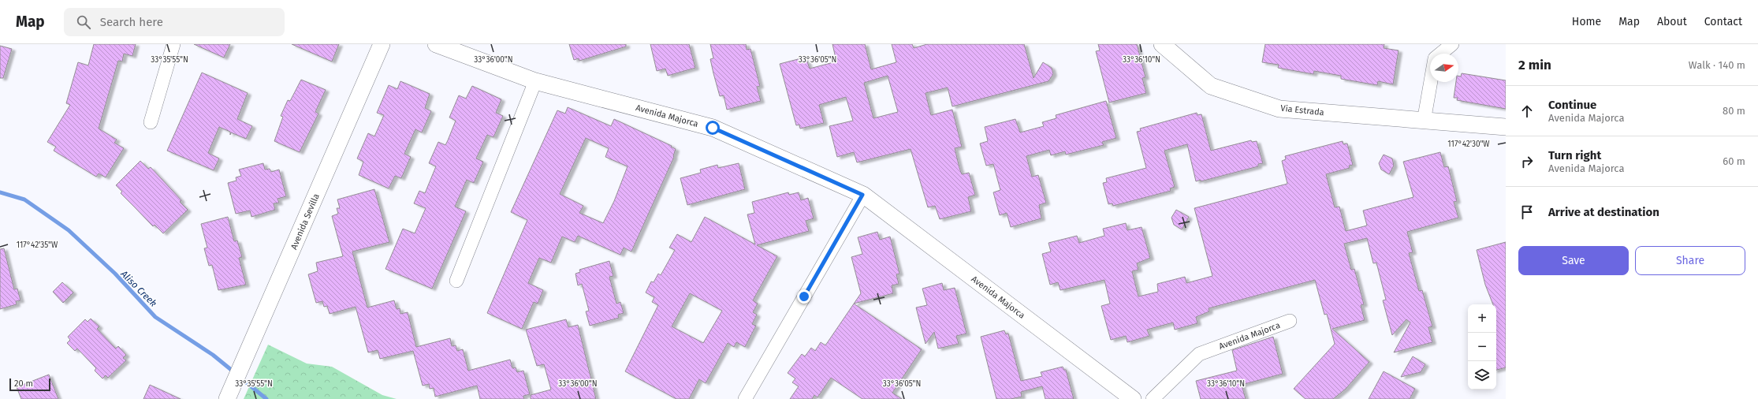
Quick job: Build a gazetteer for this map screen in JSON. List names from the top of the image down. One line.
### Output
{"streets":{"street":["Via Estrada","Avenida Majorca","Avenida Sevilla"]},"water":["Aliso Creek"],"scale_bar":"20 m","north":"right","page":{"header":"Map","search":"Search here","nav":["Home","Map","About","Contact"],"heading":["2 min","Walk · 140 m"],"list":[["Continue","Avenida Majorca","80 m"],["Turn right","Avenida Majorca","60 m"],"Arrive at destination"],"buttons":["Save","Share"],"map_buttons":["+","−"],"scale":"20 m"},"coordinates":["33°35'55\"N","33°36'00\"N","33°36'05\"N","33°36'10\"N","117°42'30\"W","117°42'35\"W"]}
